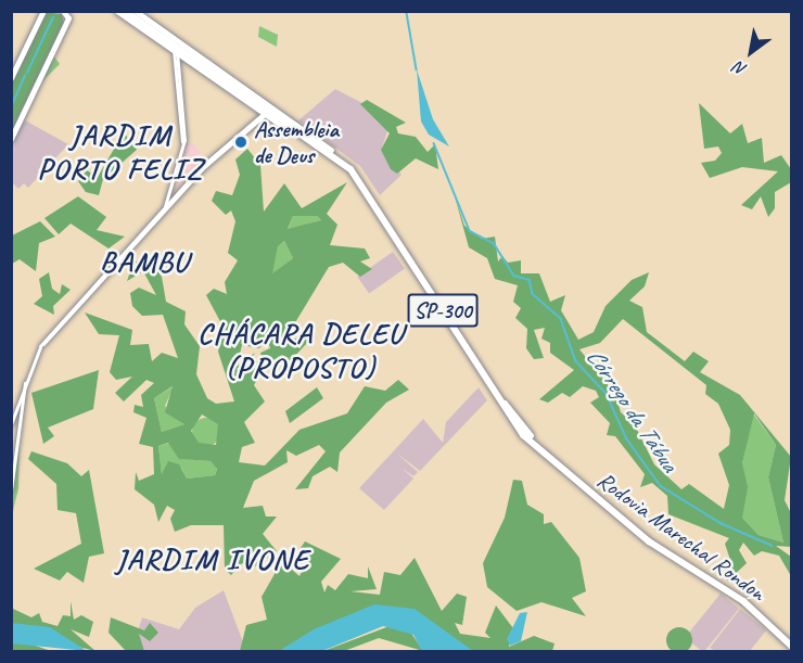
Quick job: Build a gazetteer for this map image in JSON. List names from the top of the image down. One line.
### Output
{"streets":{"highway":["SP-300","Rodovia Marechal Rondon"]},"districts":["JARDIM PORTO FELIZ","BAMBU","CHÁCARA DELEU (PROPOSTO)","JARDIM IVONE"],"water":["Córrego da Tábua"],"places":["Assembleia de Deus"],"north":"bottom left"}
